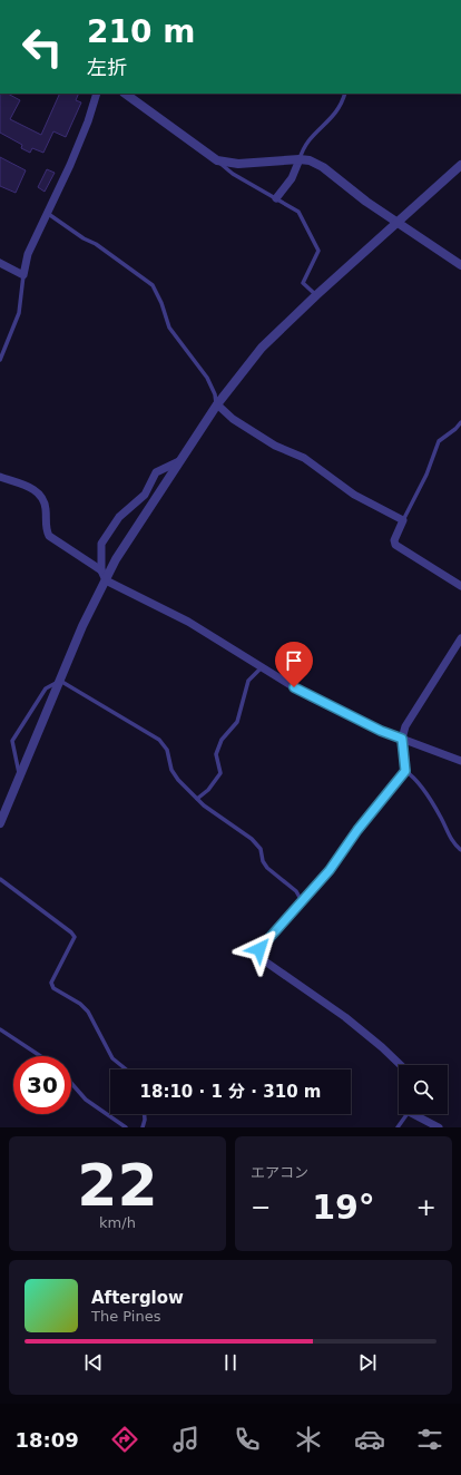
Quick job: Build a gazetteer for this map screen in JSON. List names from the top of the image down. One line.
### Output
{"page":{"turn":["210 m","左折"],"limit":"30","trip":"18:10 · 1 分 · 310 m","tile":[["22","km/h"],"エアコン"],"heat":["−","19°","+"],"song":["Afterglow","The Pines"],"tabs":"18:09"}}
